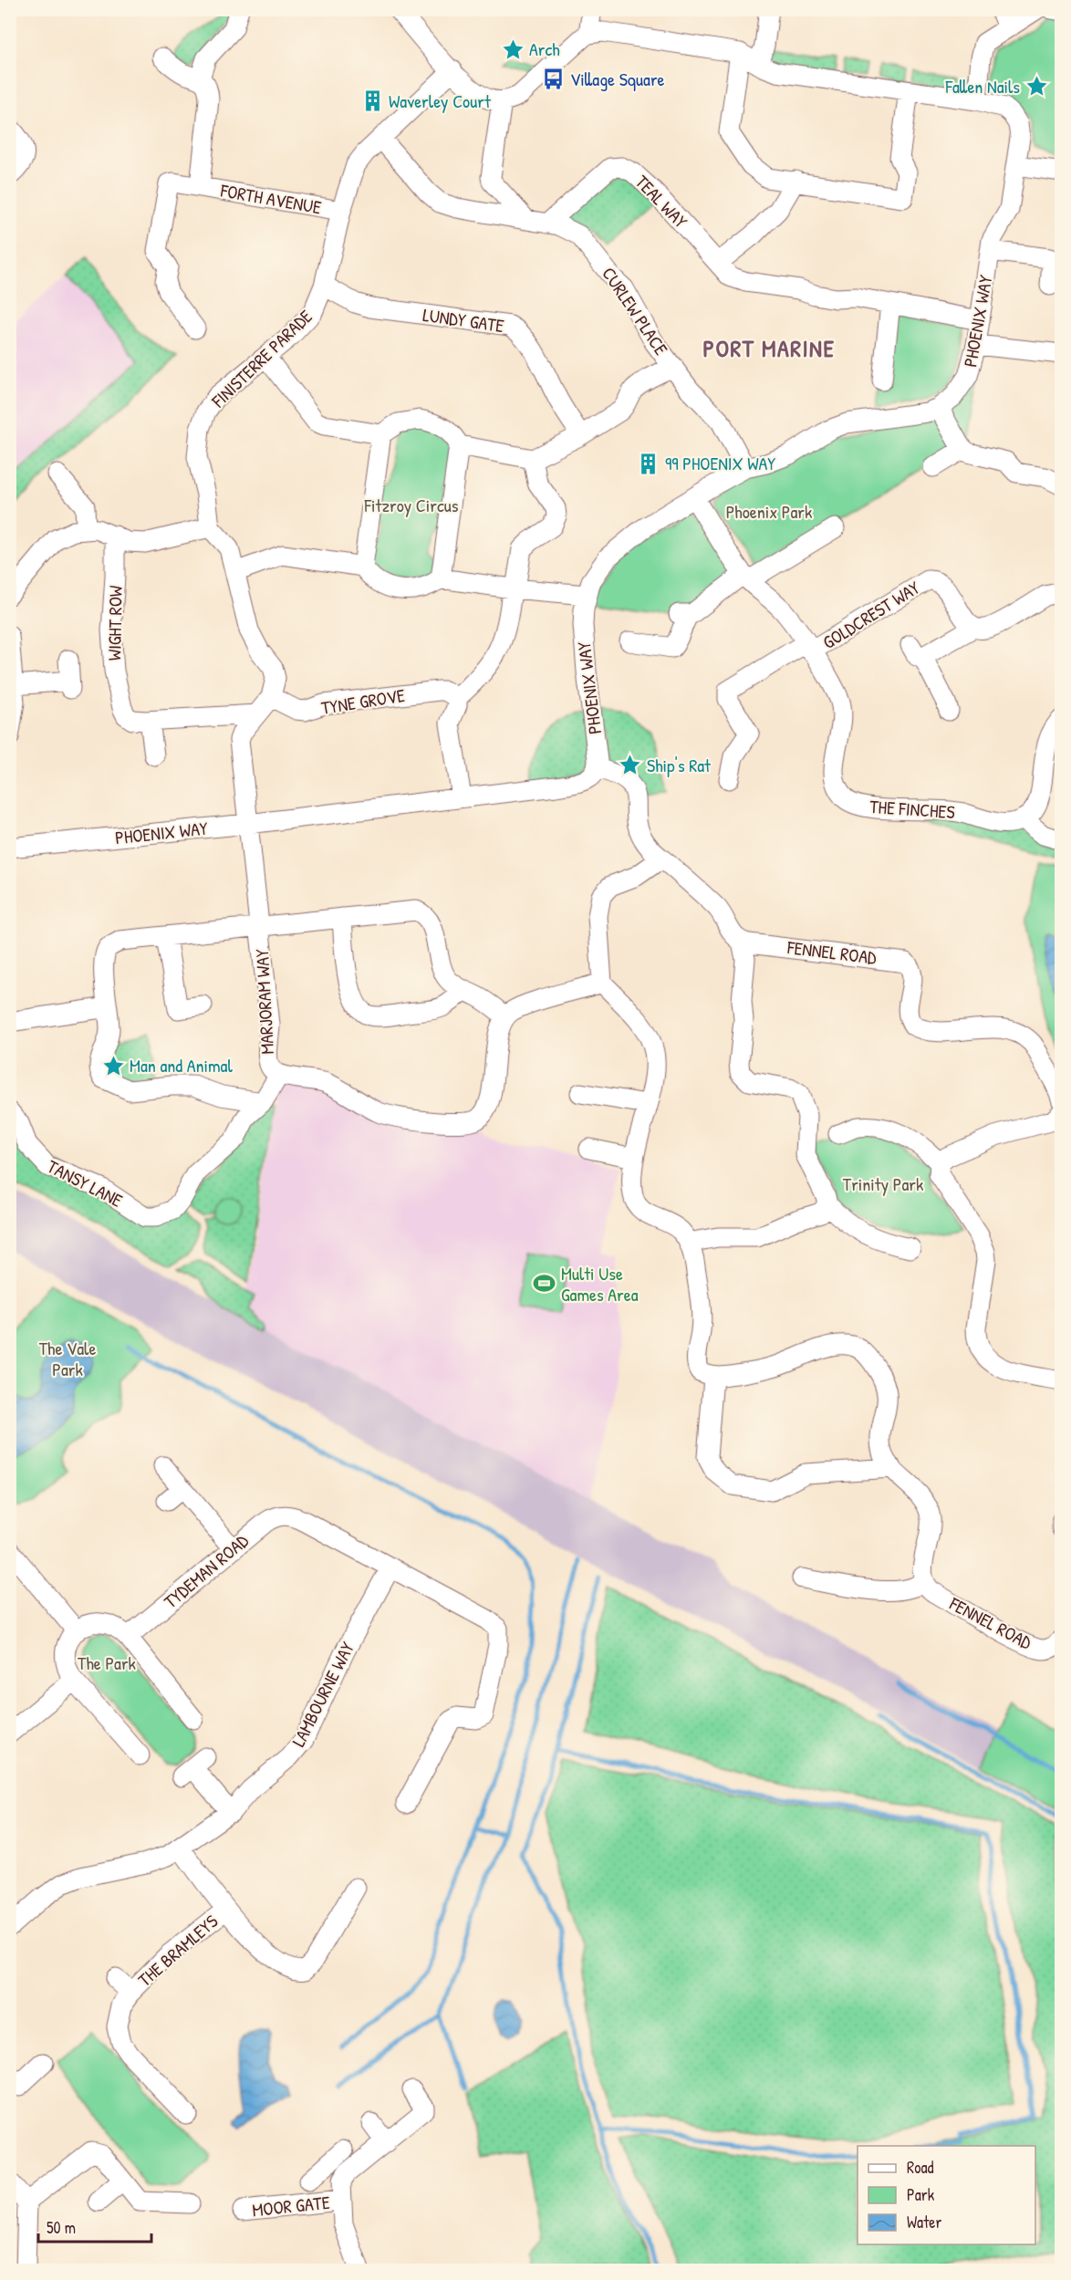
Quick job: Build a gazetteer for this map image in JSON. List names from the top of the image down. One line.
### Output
{"streets":{"street":["FORTH AVENUE","TEAL WAY","CURLEW PLACE","LUNDY GATE","PHOENIX WAY","FINISTERRE PARADE","GOLDCREST WAY","WIGHT ROW","TYNE GROVE","THE FINCHES","FENNEL ROAD","MARJORAM WAY","TANSY LANE","TYDEMAN ROAD","LAMBOURNE WAY","THE BRAMLEYS","MOOR GATE"]},"crossings":[["FORTH AVENUE","FINISTERRE PARADE"],["TEAL WAY","CURLEW PLACE"],["TEAL WAY","PHOENIX WAY"],["CURLEW PLACE","PHOENIX WAY"],["CURLEW PLACE","FINISTERRE PARADE"],["LUNDY GATE","FINISTERRE PARADE"],["PHOENIX WAY","THE FINCHES"],["PHOENIX WAY","MARJORAM WAY"],["GOLDCREST WAY","THE FINCHES"],["MARJORAM WAY","TANSY LANE"],["TYDEMAN ROAD","LAMBOURNE WAY"],["LAMBOURNE WAY","THE BRAMLEYS"]],"districts":["PORT MARINE"],"parks":["Fitzroy Circus","Phoenix Park","Trinity Park","The Vale Park","The Park"],"places":{"place":["Arch","Fallen Nails","Ship's Rat","Man and Animal"],"bus stop":["Village Square"],"building":["Waverley Court","99 PHOENIX WAY"],"sports":["Multi Use Games Area"]},"legend":["Road","Park","Water"],"scale_bar":"50 m"}
